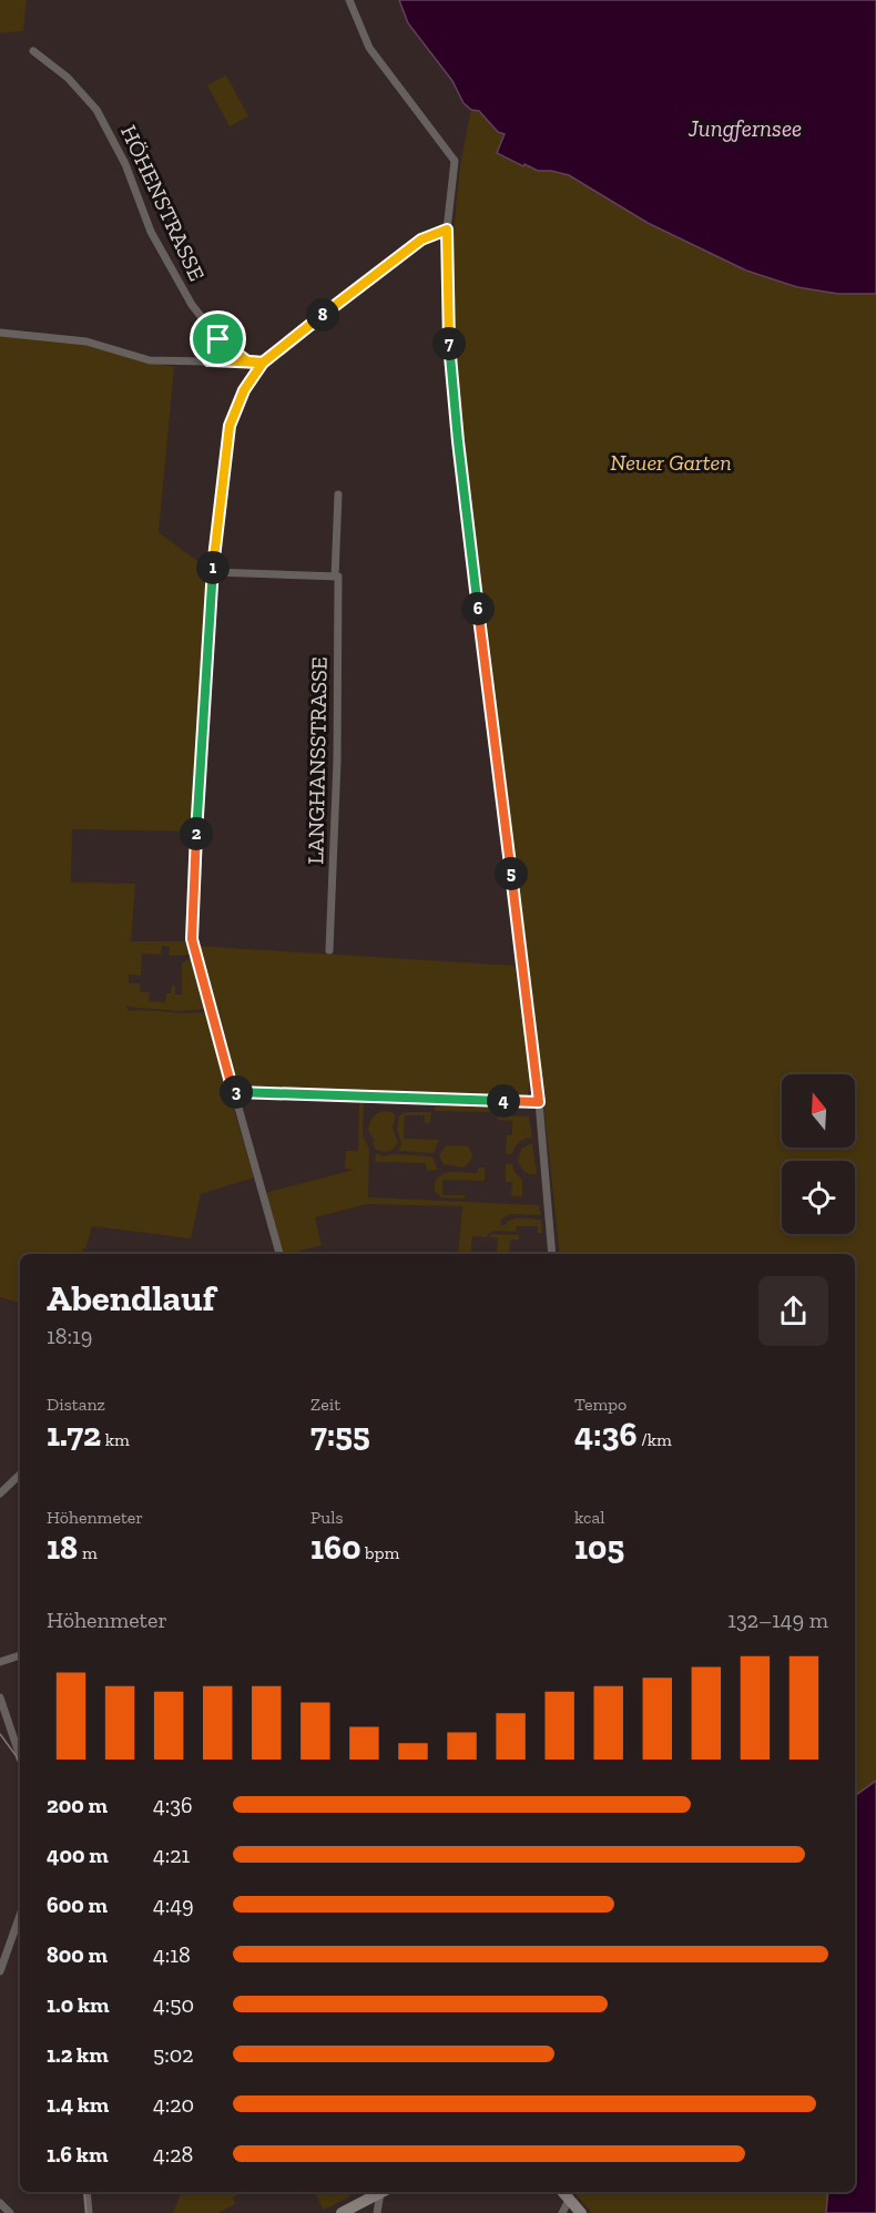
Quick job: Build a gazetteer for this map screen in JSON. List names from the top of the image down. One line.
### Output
{"streets":{"street":["HÖHENSTRASSE","LANGHANSSTRASSE"]},"water":["Jungfernsee"],"parks":["Neuer Garten"],"north":"top","page":{"pins":["8","7","1","6","2","5","3","4"],"heading":["Abendlauf","18:19"],"stats":[["Distanz","1.72 km"],["Zeit","7:55"],["Tempo","4:36 /km"],["Höhenmeter","18 m"],["Puls","160 bpm"],["kcal","105"]],"chart":["Höhenmeter","132–149 m"],"list":[{"name":"200 m","note":"4:36"},{"name":"400 m","note":"4:21"},{"name":"600 m","note":"4:49"},{"name":"800 m","note":"4:18"},{"name":"1.0 km","note":"4:50"},{"name":"1.2 km","note":"5:02"},{"name":"1.4 km","note":"4:20"},{"name":"1.6 km","note":"4:28"}]}}
